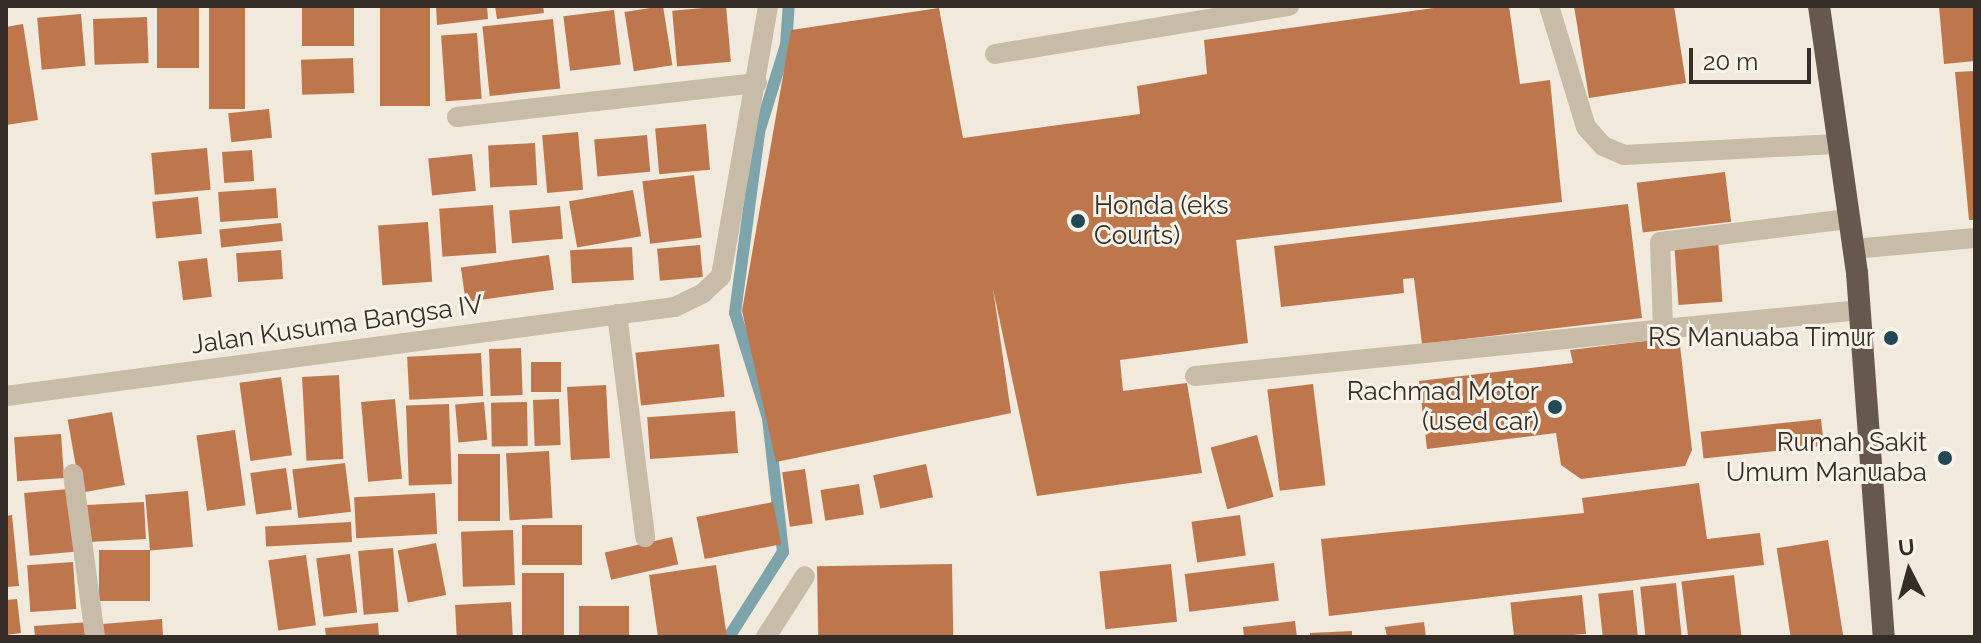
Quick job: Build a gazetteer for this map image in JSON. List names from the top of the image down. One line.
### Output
{"streets":{"street":["Jalan Kusuma Bangsa IV"]},"places":["Honda (eks Courts)","RS Manuaba Timur","Rachmad Motor (used car)","Rumah Sakit Umum Manuaba"],"scale_bar":"20 m","north":"top"}
